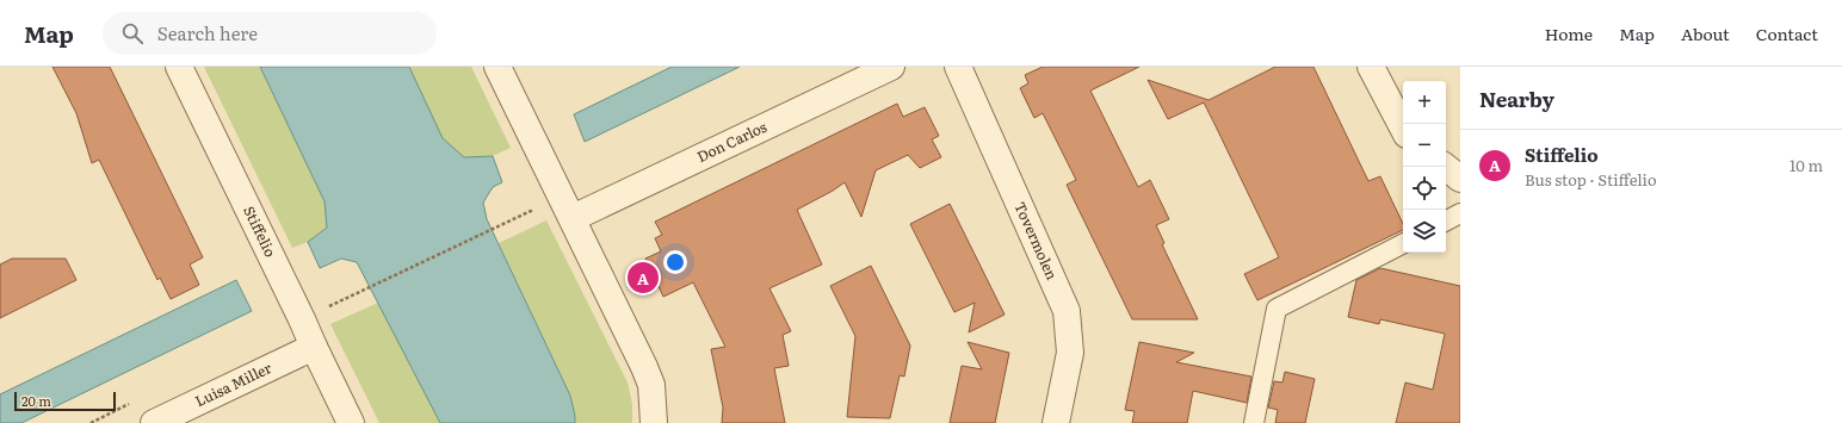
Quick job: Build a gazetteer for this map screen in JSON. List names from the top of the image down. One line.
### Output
{"streets":{"street":["Don Carlos","Stiffelio","Tovermolen","Luisa Miller"]},"crossings":[["Stiffelio","Luisa Miller"]],"scale_bar":"20 m","page":{"header":"Map","search":"Search here","nav":["Home","Map","About","Contact"],"heading":"Nearby","map_buttons":["+","−"],"list":[{"mark":"A","name":"Stiffelio","note":"Bus stop · Stiffelio","value":"10 m"}],"pins":"A","scale":"20 m"}}
